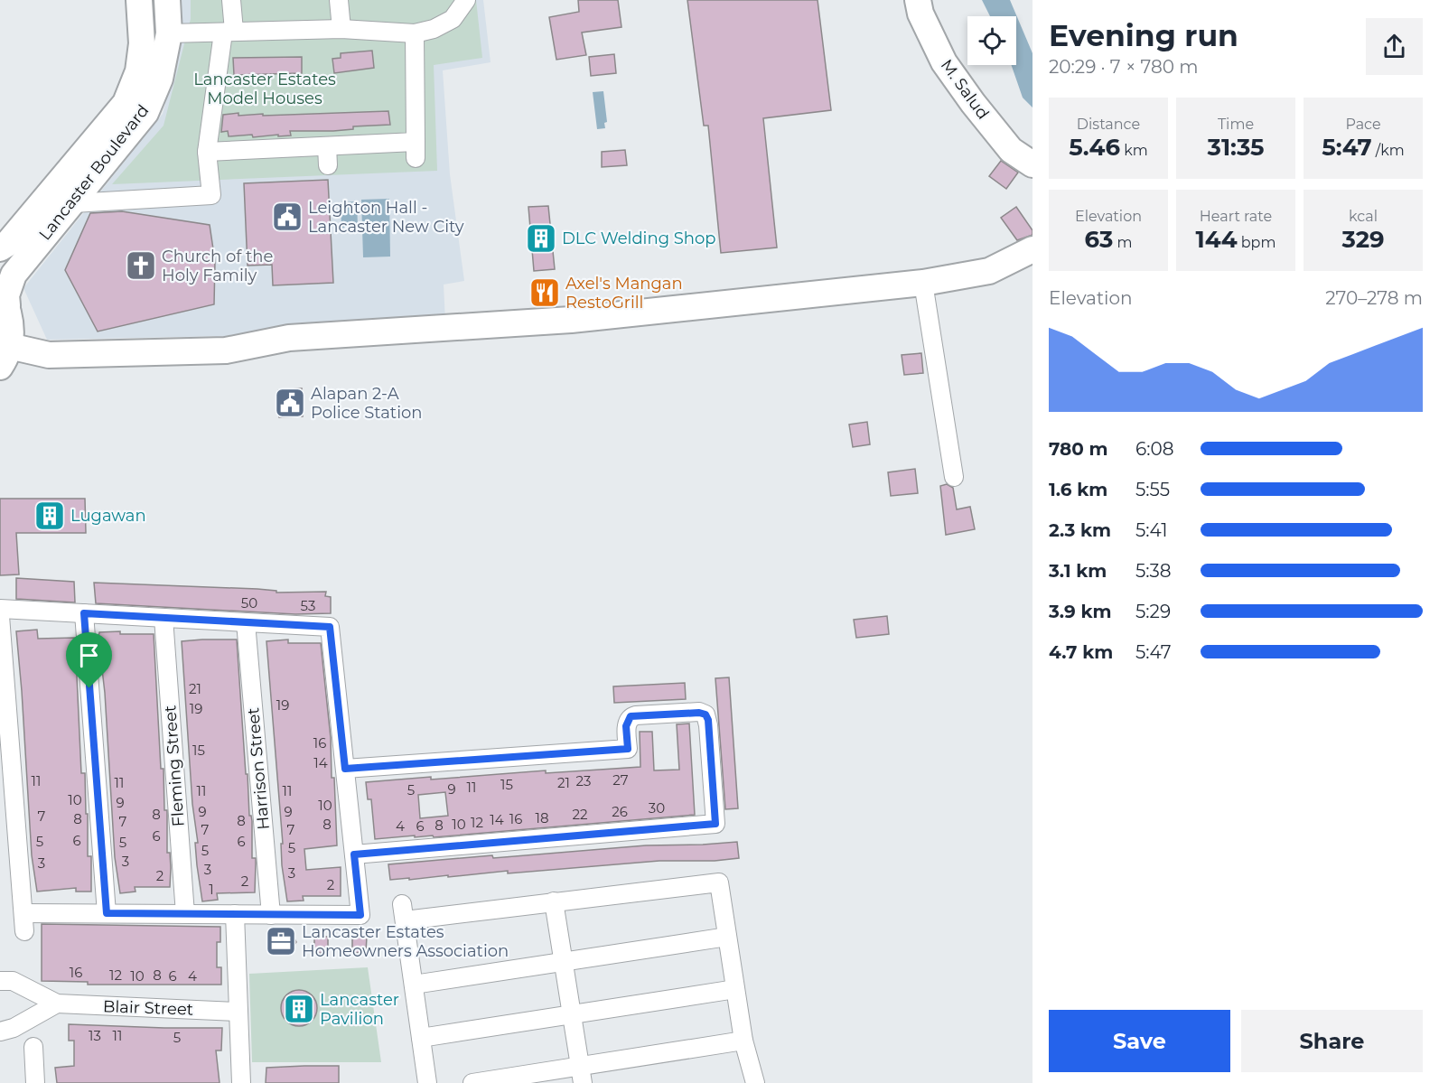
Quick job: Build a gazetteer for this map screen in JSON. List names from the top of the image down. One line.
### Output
{"streets":{"street":["M. Salud","Lancaster Boulevard","Fleming Street","Harrison Street","Blair Street"]},"parks":["Lancaster Estates Model Houses"],"places":{"public building":["Leighton Hall - Lancaster New City","Alapan 2-A Police Station"],"building":["DLC Welding Shop","Lugawan","Lancaster Pavilion"],"church":["Church of the Holy Family"],"restaurant":["Axel's Mangan RestoGrill"],"office":["Lancaster Estates Homeowners Association"]},"house_numbers":["50","53","21","19","19","16","15","14","27","11","23","11","21","15","11","9","5","11","11","10","9","10","30","9","9","26","8","22","7","18","8","16","14","8","7","12","8","10","8","4","6","7","7","6","6","5","6","5","5","5","3","3","3","3","2","2","2","1","16","12","8","10","6","4","13","11","5"],"page":{"heading":["Evening run","20:29 · 7 × 780 m"],"stats":[["Distance","5.46 km"],["Time","31:35"],["Pace","5:47 /km"],["Elevation","63 m"],["Heart rate","144 bpm"],["kcal","329"]],"chart":["Elevation","270–278 m"],"list":[{"name":"780 m","note":"6:08"},{"name":"1.6 km","note":"5:55"},{"name":"2.3 km","note":"5:41"},{"name":"3.1 km","note":"5:38"},{"name":"3.9 km","note":"5:29"},{"name":"4.7 km","note":"5:47"}],"buttons":["Save","Share"]}}
